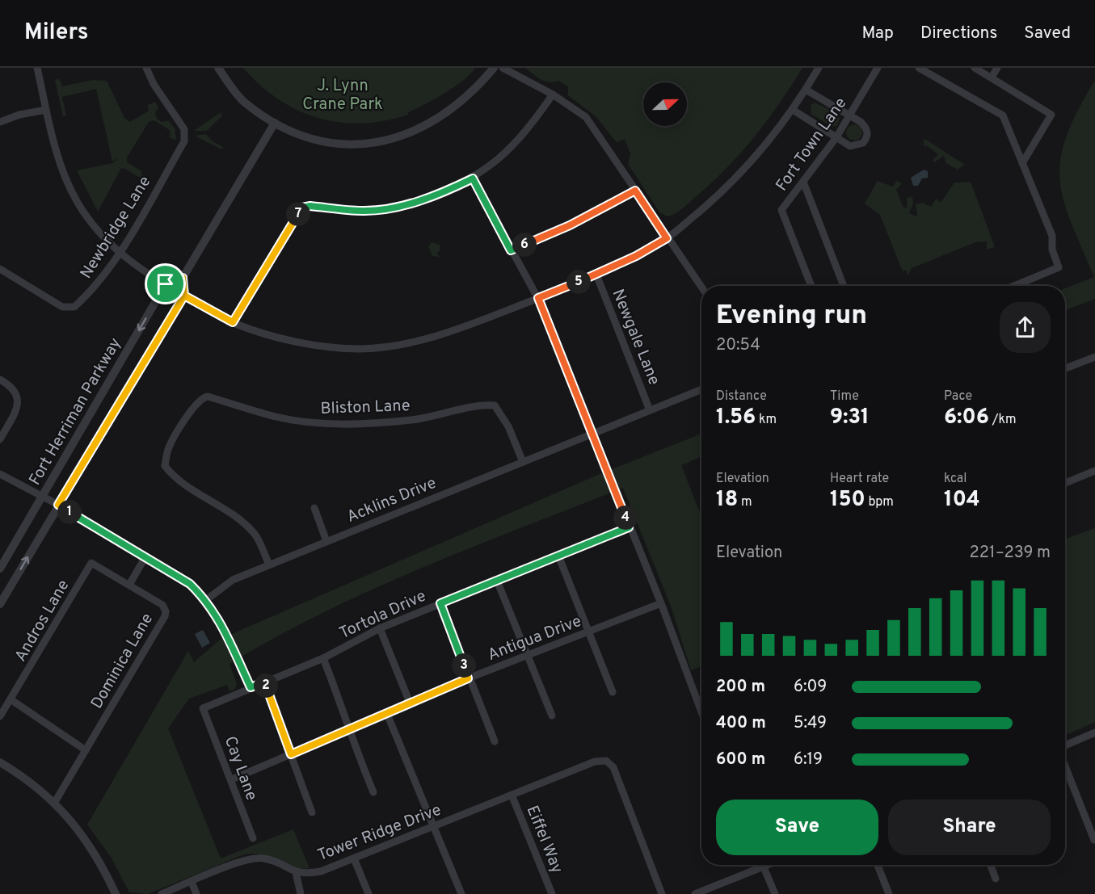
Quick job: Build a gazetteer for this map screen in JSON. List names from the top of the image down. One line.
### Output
{"streets":{"street":["Fort Town Lane","Newbridge Lane","Newgale Lane","Bliston Lane","Fort Herriman Parkway","Acklins Drive","Tortola Drive","Andros Lane","Antigua Drive","Dominica Lane","Cay Lane","Tower Ridge Drive","Eiffel Way"]},"crossings":[["Newgale Lane","Acklins Drive"],["Bliston Lane","Acklins Drive"],["Tortola Drive","Cay Lane"],["Andros Lane","Dominica Lane"],["Antigua Drive","Cay Lane"],["Tower Ridge Drive","Eiffel Way"]],"parks":["J. Lynn Crane Park"],"north":"right","page":{"header":"Milers","nav":["Map","Directions","Saved"],"pins":["7","6","5","1","4","3","2"],"heading":["Evening run","20:54"],"stats":[["Distance","1.56 km"],["Time","9:31"],["Pace","6:06 /km"],["Elevation","18 m"],["Heart rate","150 bpm"],["kcal","104"]],"chart":["Elevation","221–239 m"],"list":[{"name":"200 m","note":"6:09"},{"name":"400 m","note":"5:49"},{"name":"600 m","note":"6:19"}],"buttons":["Save","Share"]}}
